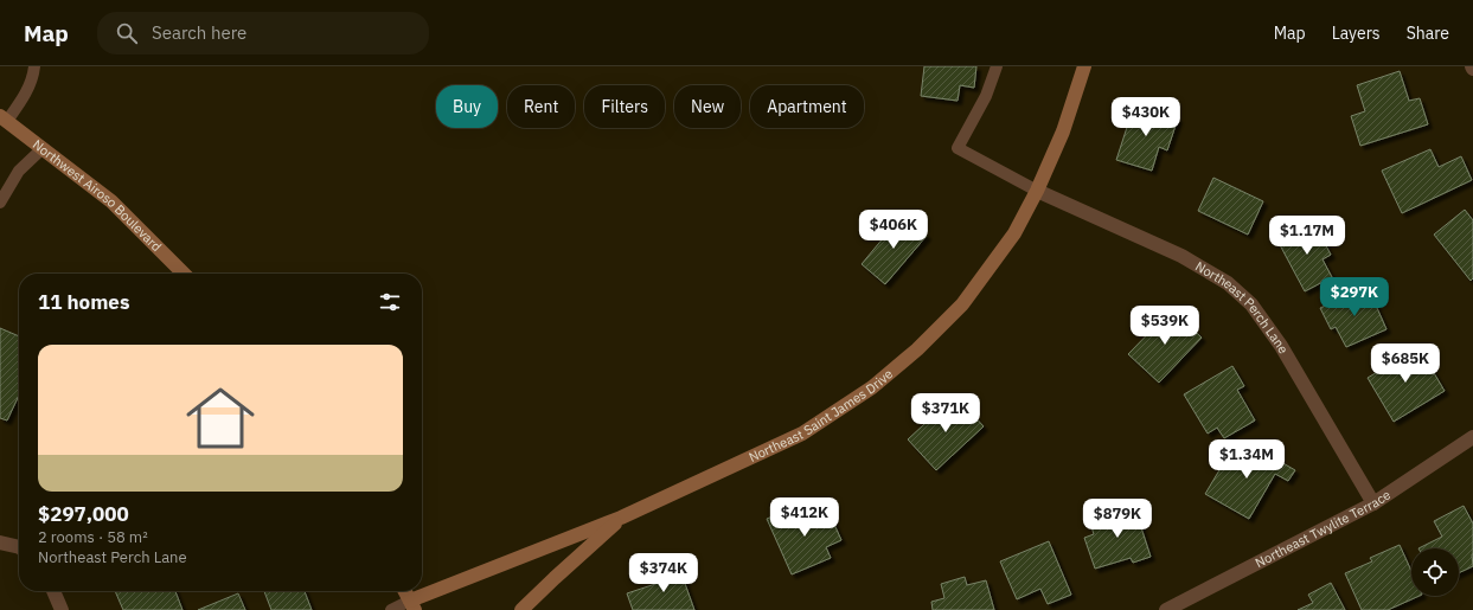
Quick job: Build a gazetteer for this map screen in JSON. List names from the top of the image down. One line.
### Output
{"streets":{"main road":["Northwest Airoso Boulevard","Northeast Saint James Drive"],"street":["Northeast Perch Lane","Northeast Twylite Terrace"]},"crossings":[["Northeast Perch Lane","Northeast Saint James Drive"],["Northeast Perch Lane","Northeast Twylite Terrace"]],"page":{"header":"Map","search":"Search here","nav":["Map","Layers","Share"],"chip":["Buy","Rent","Filters","New","Apartment"],"price":["$430K","$406K","$1.17M","$297K","$539K","$685K","$371K","$1.34M","$412K","$879K","$374K"],"heading":"11 homes","list":[{"name":"$297,000","note":"2 rooms · 58 m² · Northeast Perch Lane"}]}}
